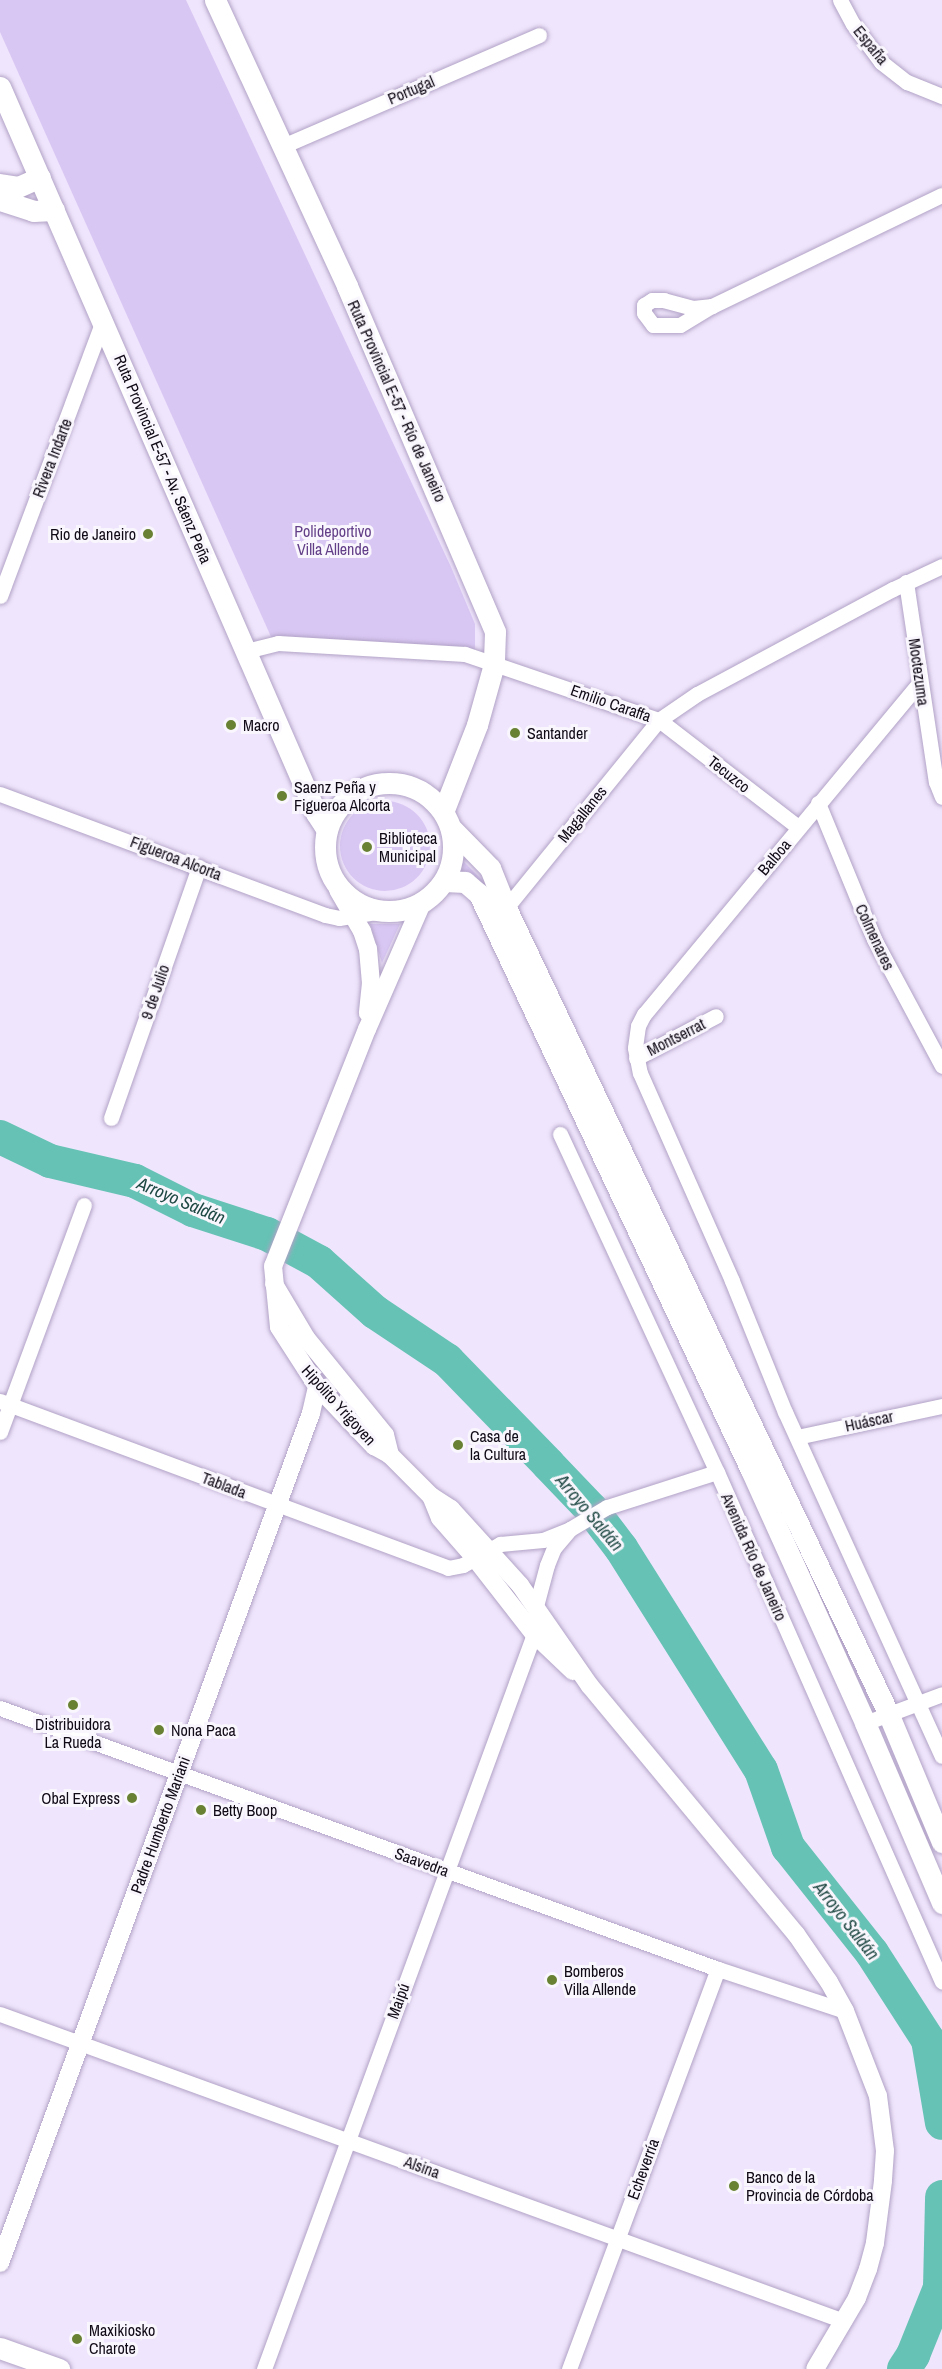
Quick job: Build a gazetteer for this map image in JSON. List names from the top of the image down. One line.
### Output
{"streets":{"main road":["Ruta Provincial E-57 - Río de Janeiro","Ruta Provincial E-57 - Av. Sáenz Peña"],"street":["España","Portugal","Rivera Indarte","Moctezuma","Emilio Caraffa","Tecuzco","Magallanes","Balboa","Figueroa Alcorta","Colmenares","9 de Julio","Montserrat","Hipólito Yrigoyen","Huáscar","Tablada","Avenida Río de Janeiro","Padre Humberto Mariani","Saavedra","Maipú","Alsina","Echeverría"]},"crossings":[["Portugal","Ruta Provincial E-57 - Río de Janeiro"],["Ruta Provincial E-57 - Río de Janeiro","Ruta Provincial E-57 - Av. Sáenz Peña"],["Ruta Provincial E-57 - Río de Janeiro","Emilio Caraffa"],["Ruta Provincial E-57 - Río de Janeiro","Figueroa Alcorta"],["Rivera Indarte","Ruta Provincial E-57 - Av. Sáenz Peña"],["Ruta Provincial E-57 - Av. Sáenz Peña","Emilio Caraffa"],["Ruta Provincial E-57 - Av. Sáenz Peña","Figueroa Alcorta"],["Moctezuma","Emilio Caraffa"],["Moctezuma","Balboa"],["Emilio Caraffa","Tecuzco"],["Emilio Caraffa","Magallanes"],["Tecuzco","Magallanes"],["Tecuzco","Balboa"],["Balboa","Colmenares"],["Balboa","Montserrat"],["Figueroa Alcorta","9 de Julio"],["Hipólito Yrigoyen","Tablada"],["Hipólito Yrigoyen","Padre Humberto Mariani"],["Tablada","Padre Humberto Mariani"],["Padre Humberto Mariani","Saavedra"],["Padre Humberto Mariani","Alsina"],["Saavedra","Maipú"],["Saavedra","Echeverría"],["Maipú","Alsina"],["Alsina","Echeverría"]],"water":["Arroyo Saldán"],"parks":["Polideportivo Villa Allende"],"places":["Rio de Janeiro","Macro","Santander","Saenz Peña y Figueroa Alcorta","Biblioteca Municipal","Casa de la Cultura","Distribuidora La Rueda","Nona Paca","Obal Express","Betty Boop","Bomberos Villa Allende","Banco de la Provincia de Córdoba","Maxikiosko Charote"]}
